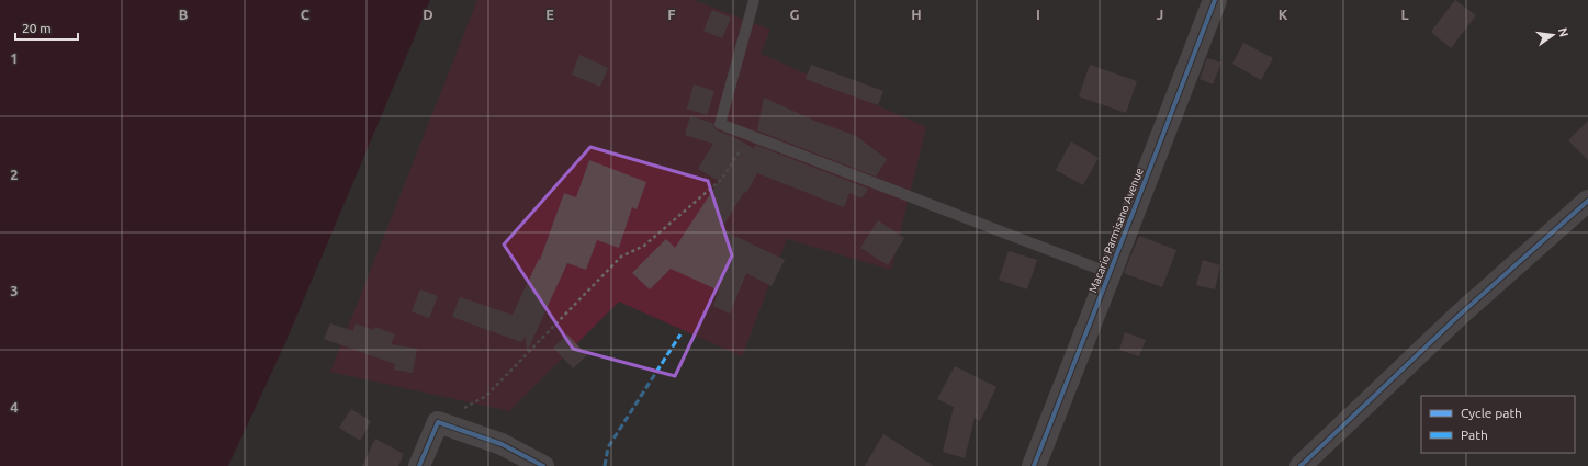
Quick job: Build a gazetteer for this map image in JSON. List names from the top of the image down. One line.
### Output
{"streets":{"street":["Macario Parmisano Avenue"]},"legend":["Cycle path","Path"],"scale_bar":"20 m","north":"right","grid":{"columns":["B","C","D","E","F","G","H","I","J","K","L"],"rows":["1","2","3","4"]}}
